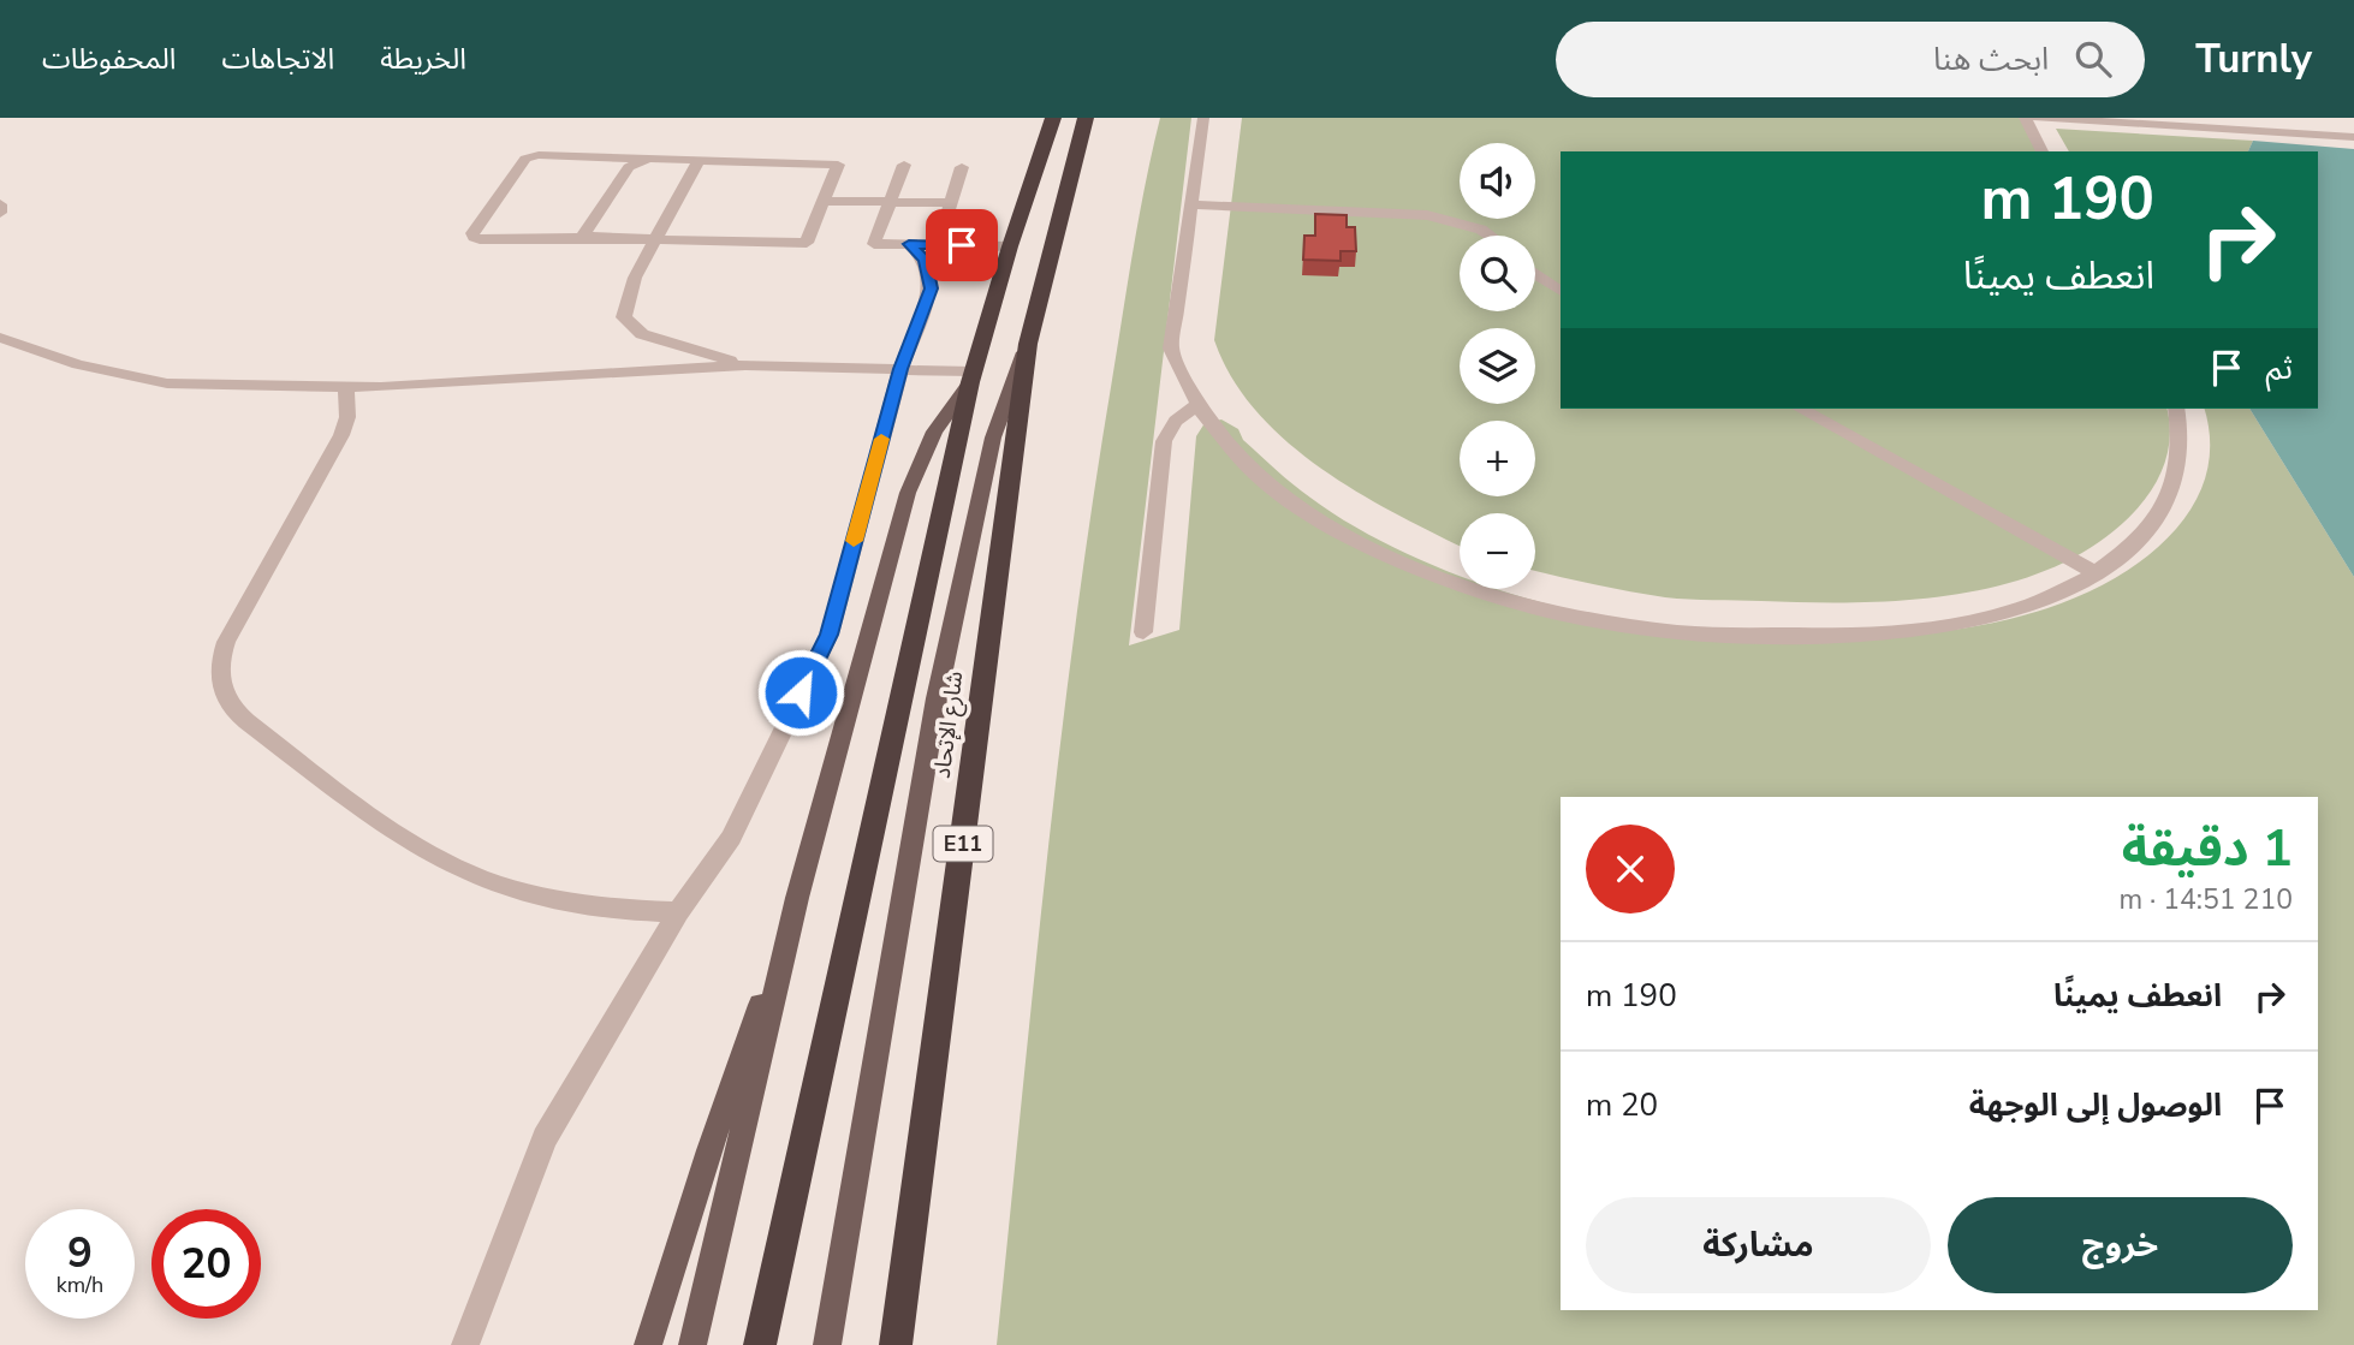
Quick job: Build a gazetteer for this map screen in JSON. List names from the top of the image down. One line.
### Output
{"streets":{"highway":["شارع الإتحاد","E11"]},"page":{"header":"Turnly","search":"ابحث هنا","nav":["الخريطة","الاتجاهات","المحفوظات"],"map_buttons":["+","−"],"turn":["190 m","انعطف يمينًا"],"then":"ثم","heading":["1 دقيقة","210 m · 14:51"],"list":[{"name":"انعطف يمينًا","value":"190 m"},{"name":"الوصول إلى الوجهة","value":"20 m"}],"buttons":["خروج","مشاركة"],"speed":"9 km/h","limit":"20"}}
